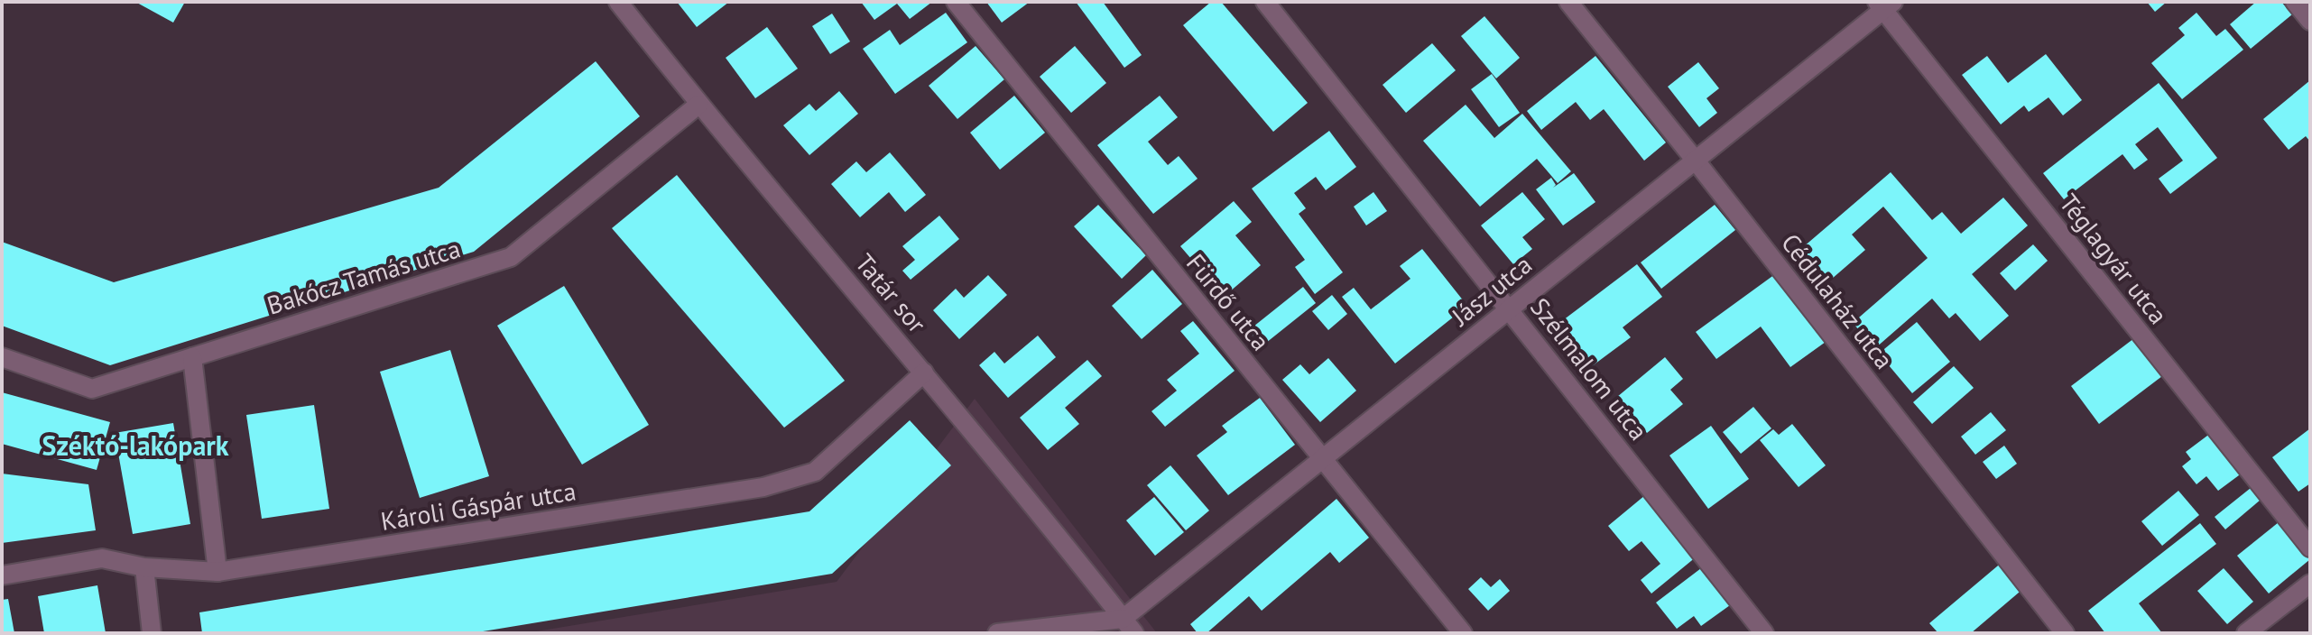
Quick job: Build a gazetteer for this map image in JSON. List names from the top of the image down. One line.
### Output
{"streets":{"street":["Téglagyár utca","Bakócz Tamás utca","Jász utca","Tatár sor","Cédulaház utca","Fürdő utca","Szélmalom utca","Károli Gáspár utca"]},"crossings":[["Téglagyár utca","Jász utca"],["Bakócz Tamás utca","Tatár sor"],["Jász utca","Tatár sor"],["Jász utca","Cédulaház utca"],["Jász utca","Fürdő utca"],["Jász utca","Szélmalom utca"],["Tatár sor","Károli Gáspár utca"]],"districts":["Széktó-lakópark"]}
